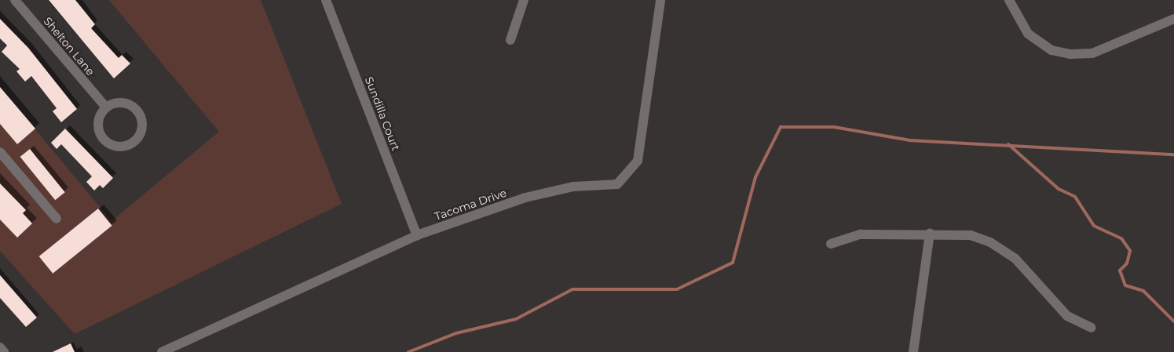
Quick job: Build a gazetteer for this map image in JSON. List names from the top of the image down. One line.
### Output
{"streets":{"street":["Shelton Lane","Sundilla Court","Tacoma Drive"]},"crossings":[["Sundilla Court","Tacoma Drive"]]}
